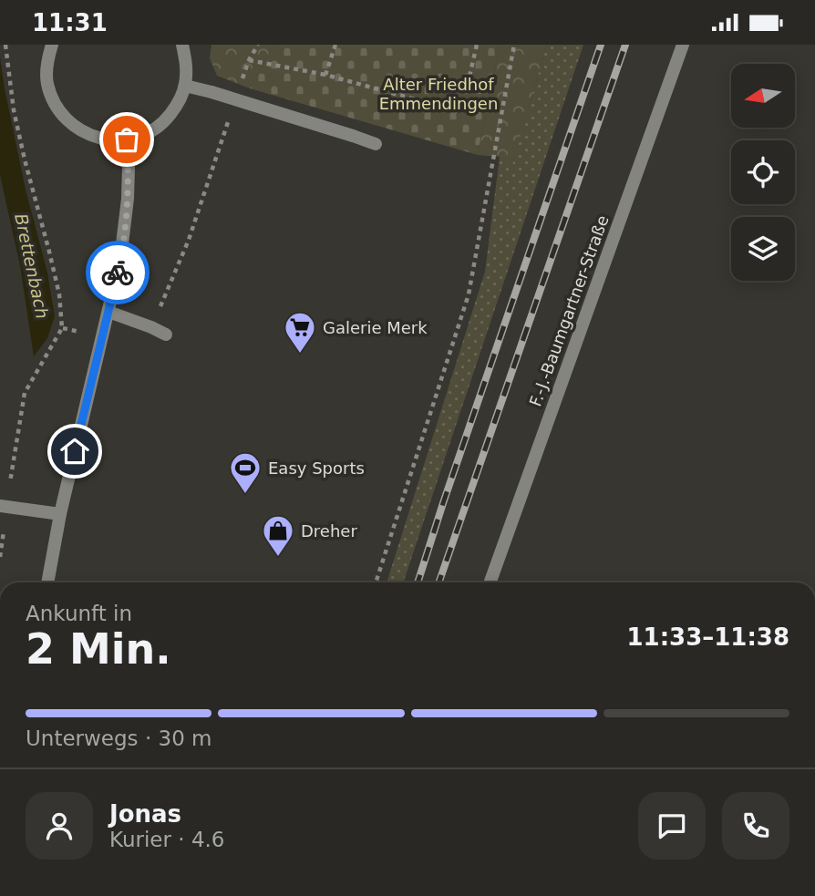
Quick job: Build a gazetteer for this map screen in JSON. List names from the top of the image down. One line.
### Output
{"streets":{"street":["F.-J.-Baumgartner-Straße"]},"water":["Brettenbach"],"parks":["Alter Friedhof Emmendingen"],"places":{"supermarket":["Galerie Merk"],"sports":["Easy Sports"],"shop":["Dreher"]},"north":"left","page":{"status":"11:31","heading":["2 Min.","Ankunft in","11:33–11:38"],"panel":["Jonas","Kurier · 4.6"],"bar":"Unterwegs · 30 m"}}
